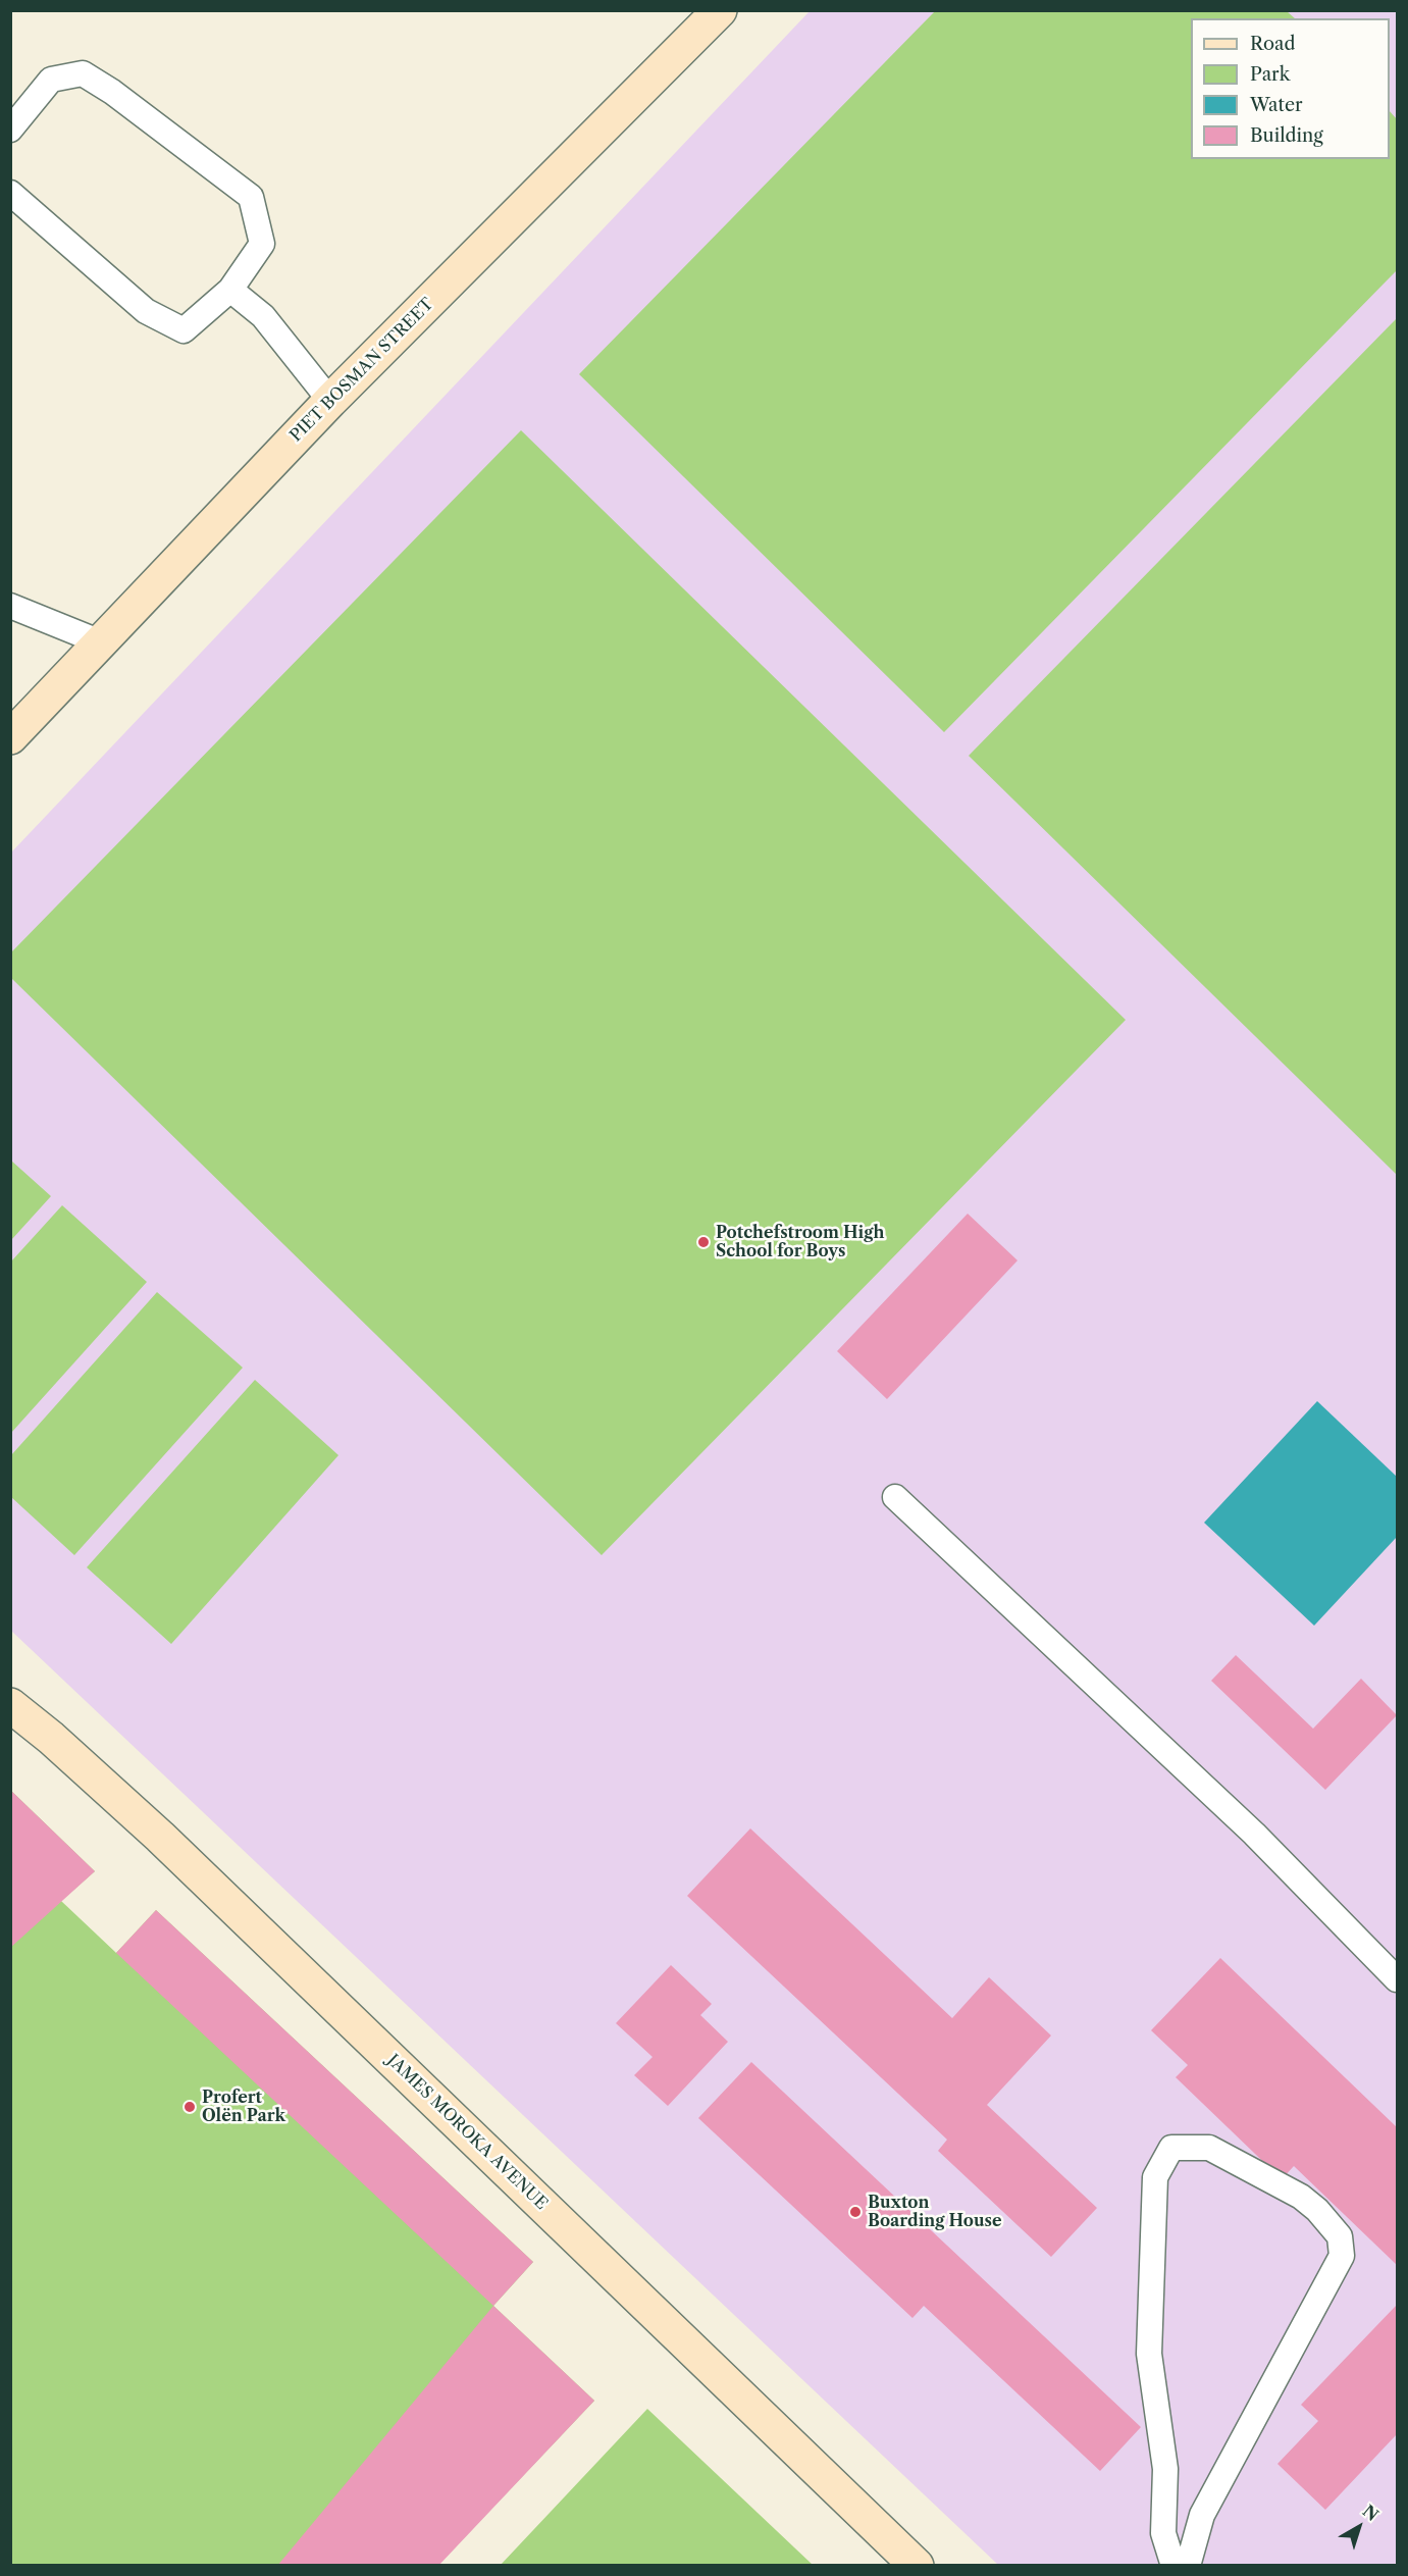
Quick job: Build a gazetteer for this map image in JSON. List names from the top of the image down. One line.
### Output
{"streets":{"street":["PIET BOSMAN STREET","JAMES MOROKA AVENUE"]},"places":["Potchefstroom High School for Boys","Profert Olën Park","Buxton Boarding House"],"legend":["Road","Park","Water","Building"],"north":"top right"}
